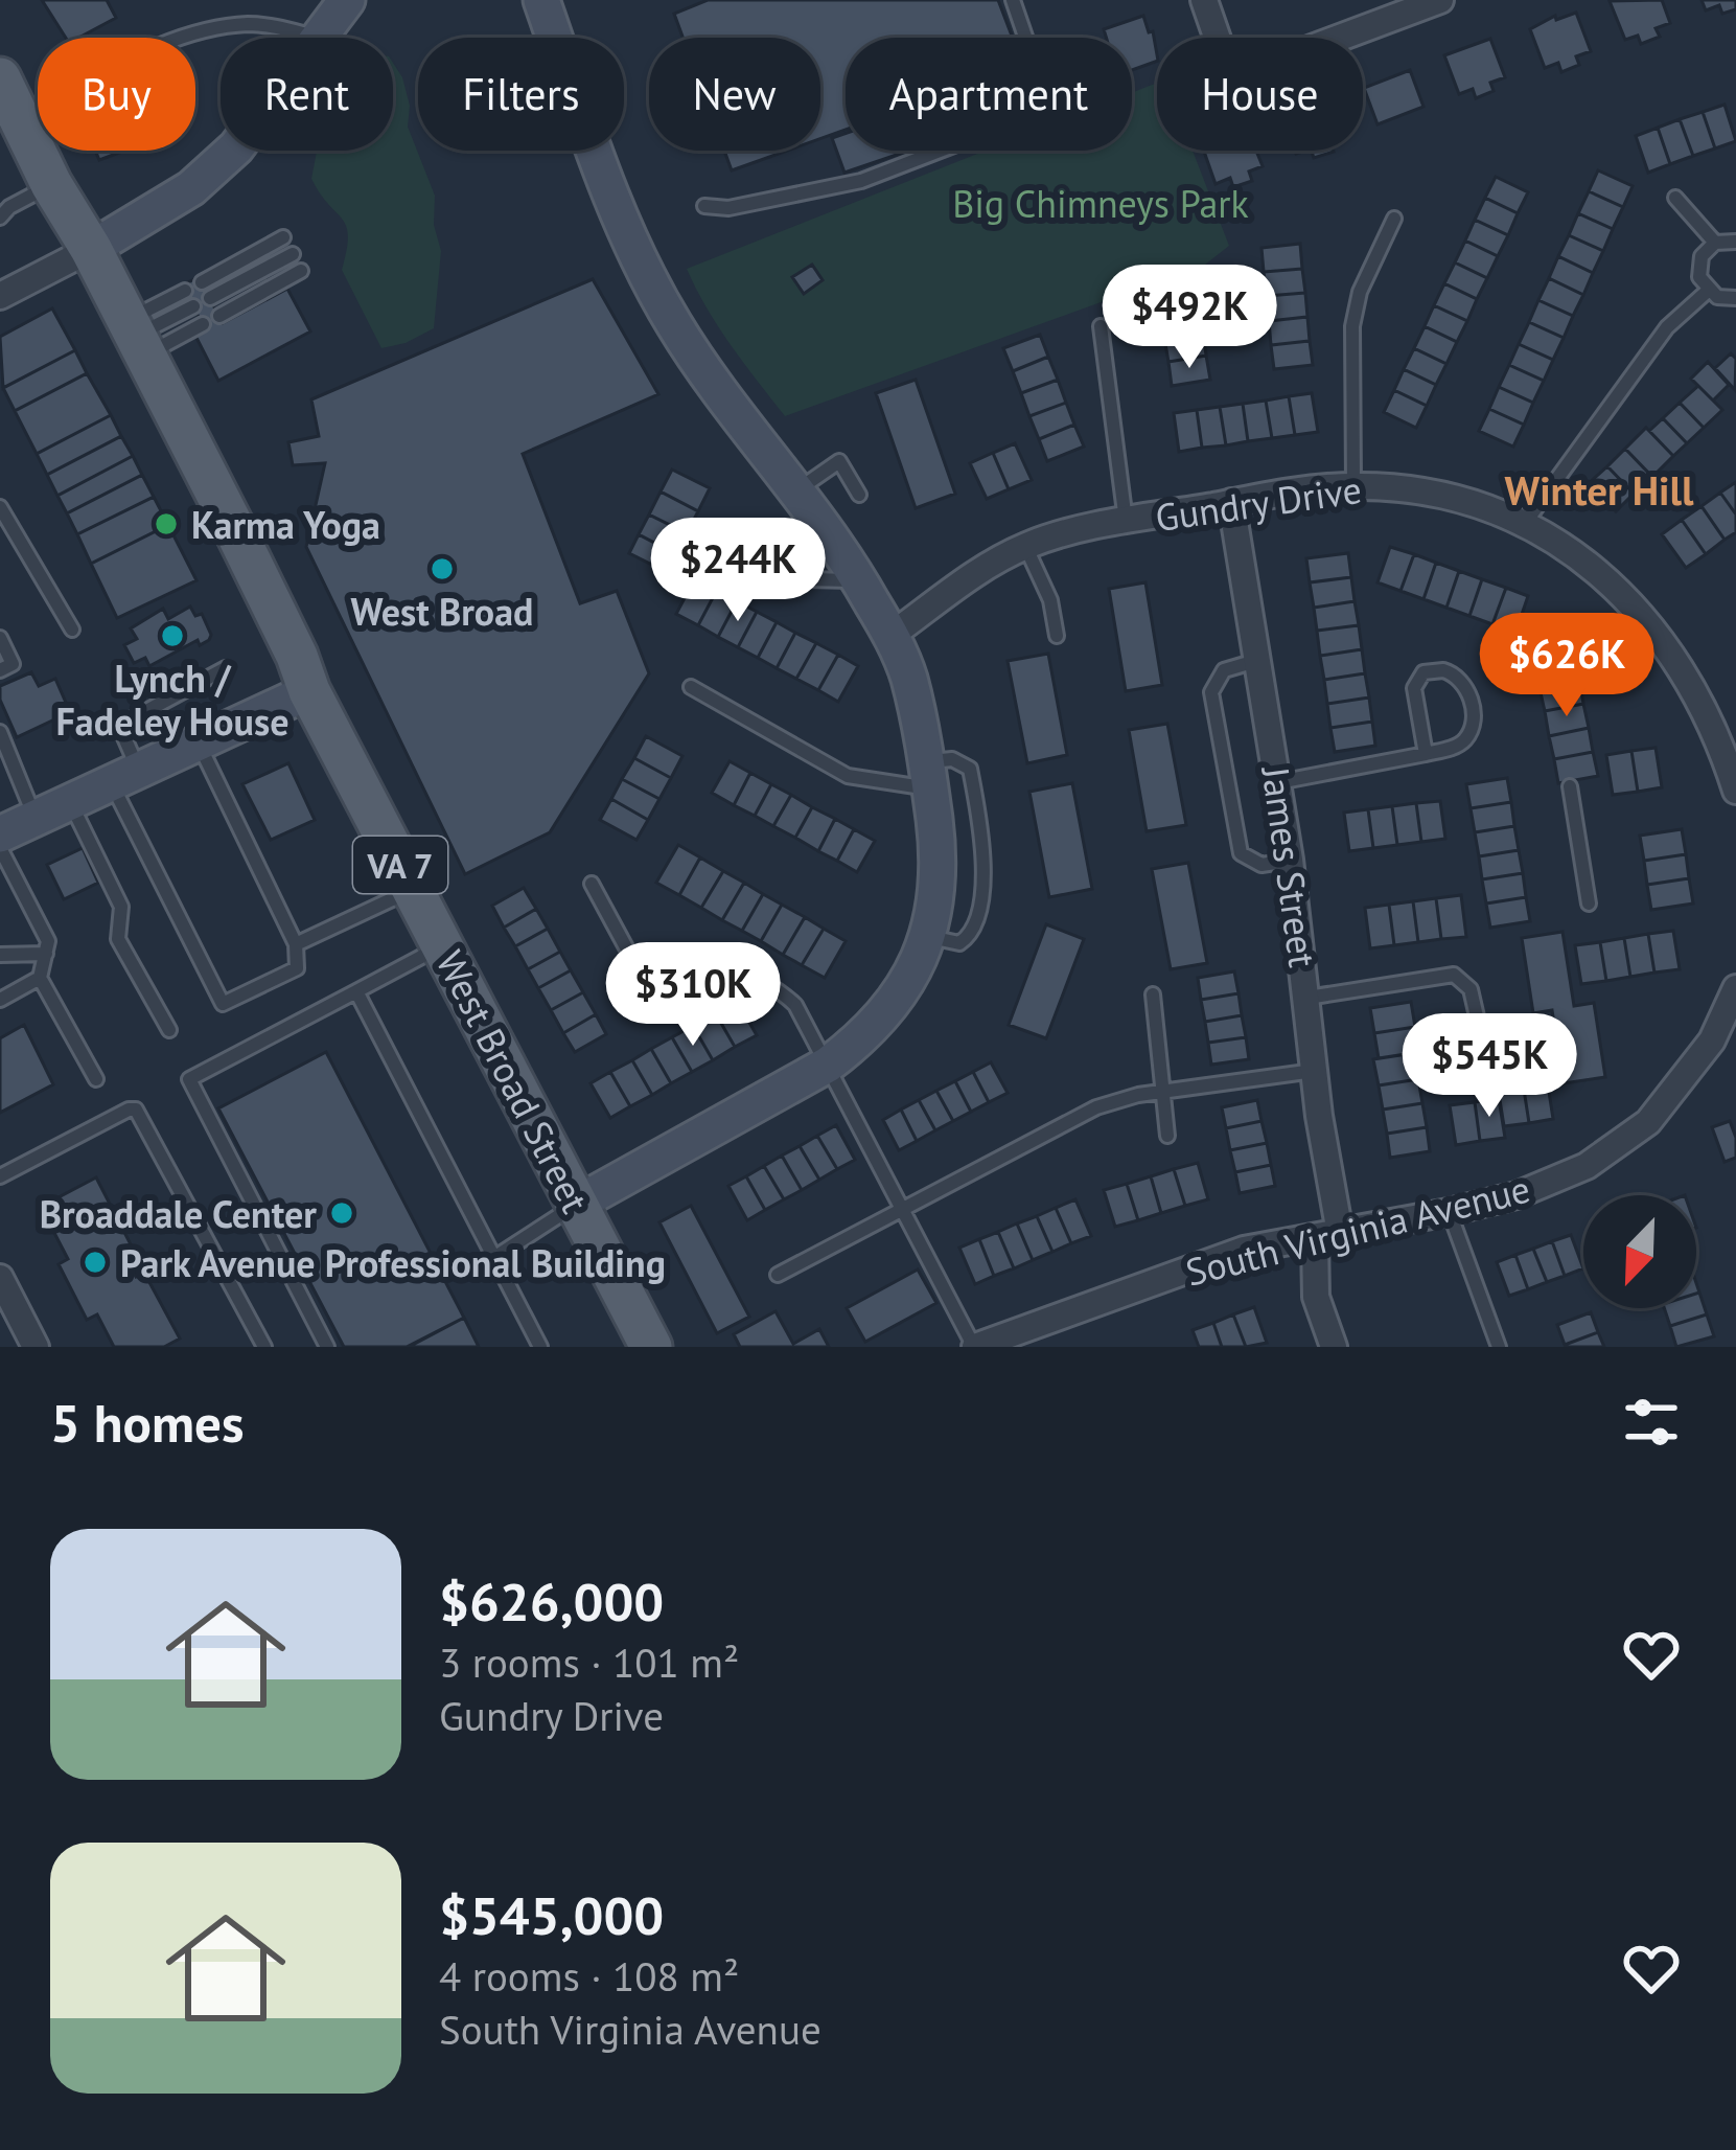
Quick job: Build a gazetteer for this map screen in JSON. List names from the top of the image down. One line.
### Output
{"streets":{"main road":["VA 7","West Broad Street"],"street":["Gundry Drive","James Street","South Virginia Avenue"]},"crossings":[["Gundry Drive","James Street"],["James Street","South Virginia Avenue"]],"districts":["Winter Hill"],"parks":["Big Chimneys Park"],"places":["Karma Yoga","West Broad","Lynch / Fadeley House","Broaddale Center","Park Avenue Professional Building"],"north":"bottom left","page":{"chip":["Buy","Rent","Filters","New","Apartment","House"],"price":["$492K","$244K","$626K","$310K","$545K"],"heading":"5 homes","list":[{"name":"$626,000","note":"3 rooms · 101 m² · Gundry Drive"},{"name":"$545,000","note":"4 rooms · 108 m² · South Virginia Avenue"}]}}
